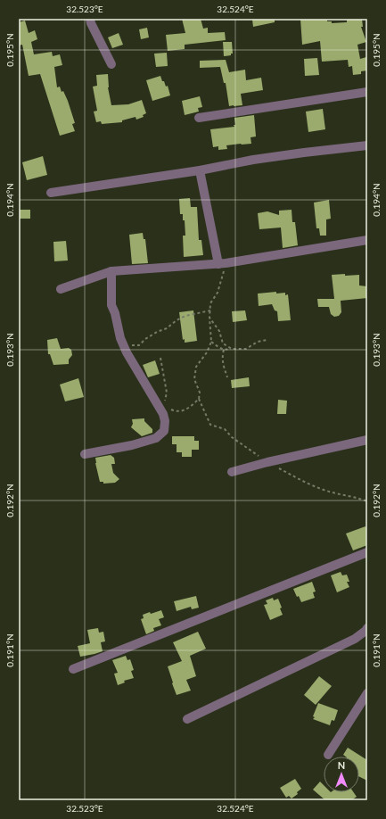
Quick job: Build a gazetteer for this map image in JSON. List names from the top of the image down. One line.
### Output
{"north":"top","coordinates":["32.523°E","32.524°E","0.195°N","0.194°N","0.193°N","0.192°N","0.191°N"]}
